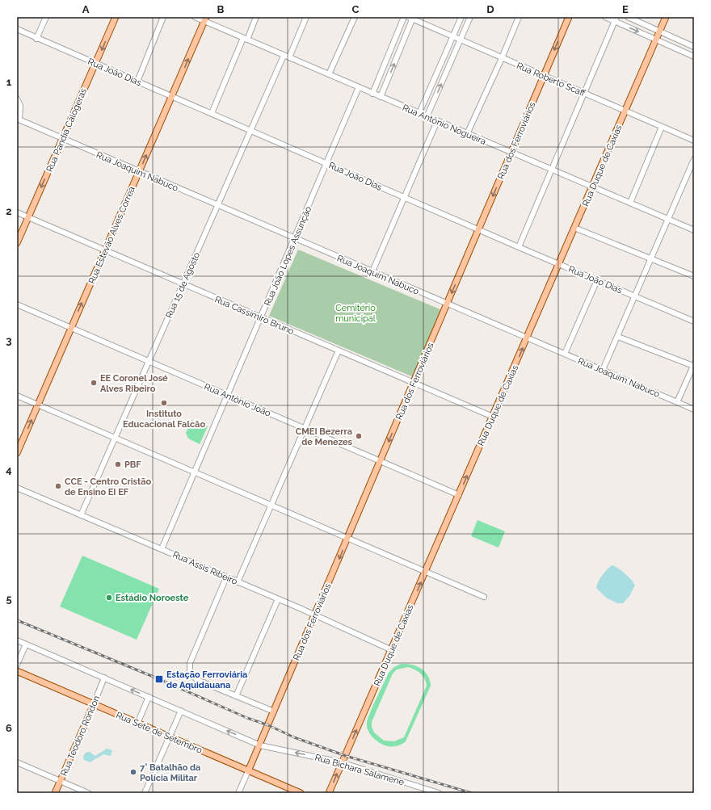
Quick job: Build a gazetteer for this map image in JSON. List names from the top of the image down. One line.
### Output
{"streets":{"main road":["Rua Pandia Calogeras","Rua dos Ferroviários","Rua Duque de Caxias","Rua Estevão Alves Correa","Rua Sete de Setembro","Rua Teodoro Rondon"],"street":["Rua João Dias","Rua Roberto Scaff","Rua Antônio Nogueira","Rua Joaquim Nabuco","Rua João Lopes Assunção","Rua 15 de Agosto","Rua Cassimiro Bruno","Rua Antônio João","Rua Assis Ribeiro","Rua Bichara Salamene"]},"crossings":[["Rua João Dias","Rua Pandia Calogeras"],["Rua João Dias","Rua dos Ferroviários"],["Rua João Dias","Rua Duque de Caxias"],["Rua João Dias","Rua Estevão Alves Correa"],["Rua João Dias","Rua João Lopes Assunção"],["Rua João Dias","Rua 15 de Agosto"],["Rua Roberto Scaff","Rua dos Ferroviários"],["Rua Roberto Scaff","Rua Duque de Caxias"],["Rua Antônio Nogueira","Rua dos Ferroviários"],["Rua Antônio Nogueira","Rua Duque de Caxias"],["Rua Antônio Nogueira","Rua Estevão Alves Correa"],["Rua Antônio Nogueira","Rua João Lopes Assunção"],["Rua Antônio Nogueira","Rua 15 de Agosto"],["Rua Pandia Calogeras","Rua Joaquim Nabuco"],["Rua Pandia Calogeras","Rua Cassimiro Bruno"],["Rua dos Ferroviários","Rua Joaquim Nabuco"],["Rua dos Ferroviários","Rua Cassimiro Bruno"],["Rua dos Ferroviários","Rua Antônio João"],["Rua dos Ferroviários","Rua Assis Ribeiro"],["Rua dos Ferroviários","Rua Bichara Salamene"],["Rua Duque de Caxias","Rua Joaquim Nabuco"],["Rua Duque de Caxias","Rua Cassimiro Bruno"],["Rua Duque de Caxias","Rua Antônio João"],["Rua Duque de Caxias","Rua Assis Ribeiro"],["Rua Duque de Caxias","Rua Bichara Salamene"],["Rua Joaquim Nabuco","Rua Estevão Alves Correa"],["Rua Joaquim Nabuco","Rua João Lopes Assunção"],["Rua Joaquim Nabuco","Rua 15 de Agosto"],["Rua Estevão Alves Correa","Rua Cassimiro Bruno"],["Rua Estevão Alves Correa","Rua Antônio João"],["Rua João Lopes Assunção","Rua Cassimiro Bruno"],["Rua João Lopes Assunção","Rua Antônio João"],["Rua João Lopes Assunção","Rua Assis Ribeiro"],["Rua 15 de Agosto","Rua Cassimiro Bruno"],["Rua 15 de Agosto","Rua Antônio João"],["Rua 15 de Agosto","Rua Assis Ribeiro"],["Rua Sete de Setembro","Rua Teodoro Rondon"],["Rua Teodoro Rondon","Rua Bichara Salamene"]],"one_way":["Rua Pandia Calogeras","Rua dos Ferroviários","Rua Duque de Caxias","Rua Estevão Alves Correa","Rua Bichara Salamene"],"parks":["Cemitério municipal"],"places":{"other":["EE Coronel José Alves Ribeiro","Instituto Educacional Falcão","CMEI Bezerra de Menezes","PBF","CCE - Centro Cristão de Ensino EI EF","Estádio Noroeste","7° Batalhão da Polícia Militar"],"transit":["Estação Ferroviária de Aquidauana"]},"grid":{"columns":["A","B","C","D","E"],"rows":["1","2","3","4","5","6"]}}
